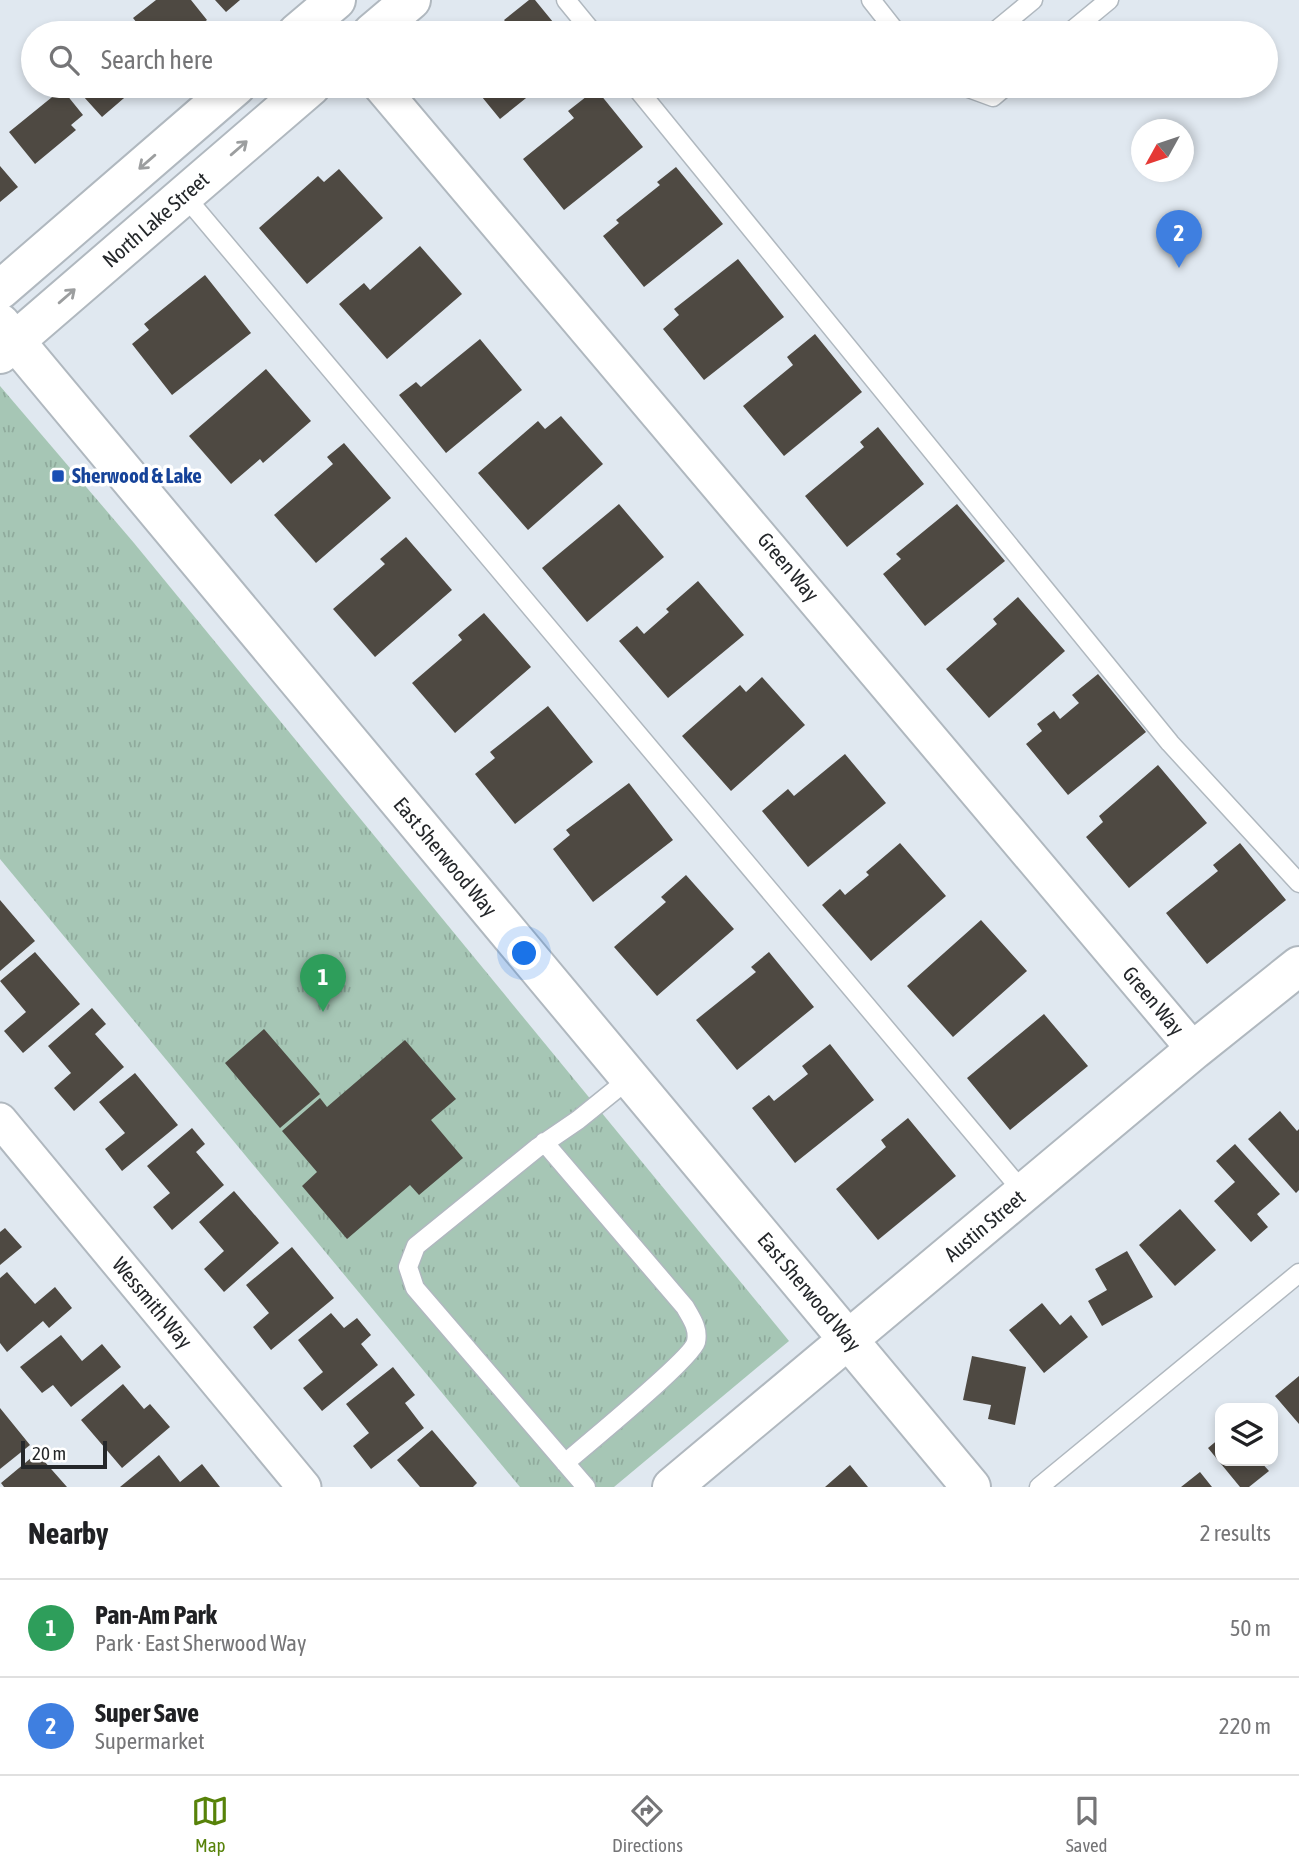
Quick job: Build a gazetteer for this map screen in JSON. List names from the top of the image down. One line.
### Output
{"streets":{"street":["North Lake Street","Green Way","East Sherwood Way","Austin Street","Wessmith Way"]},"crossings":[["North Lake Street","East Sherwood Way"],["Green Way","Austin Street"],["East Sherwood Way","Austin Street"]],"places":{"transit":["Sherwood & Lake"]},"scale_bar":"20 m","north":"bottom left","page":{"search":"Search here","pins":["2","1"],"scale":"20 m","heading":["Nearby","2 results"],"list":[{"mark":"1","name":"Pan-Am Park","note":"Park · East Sherwood Way","value":"50 m"},{"mark":"2","name":"Super Save","note":"Supermarket","value":"220 m"}],"nav":["Map","Directions","Saved"]}}
